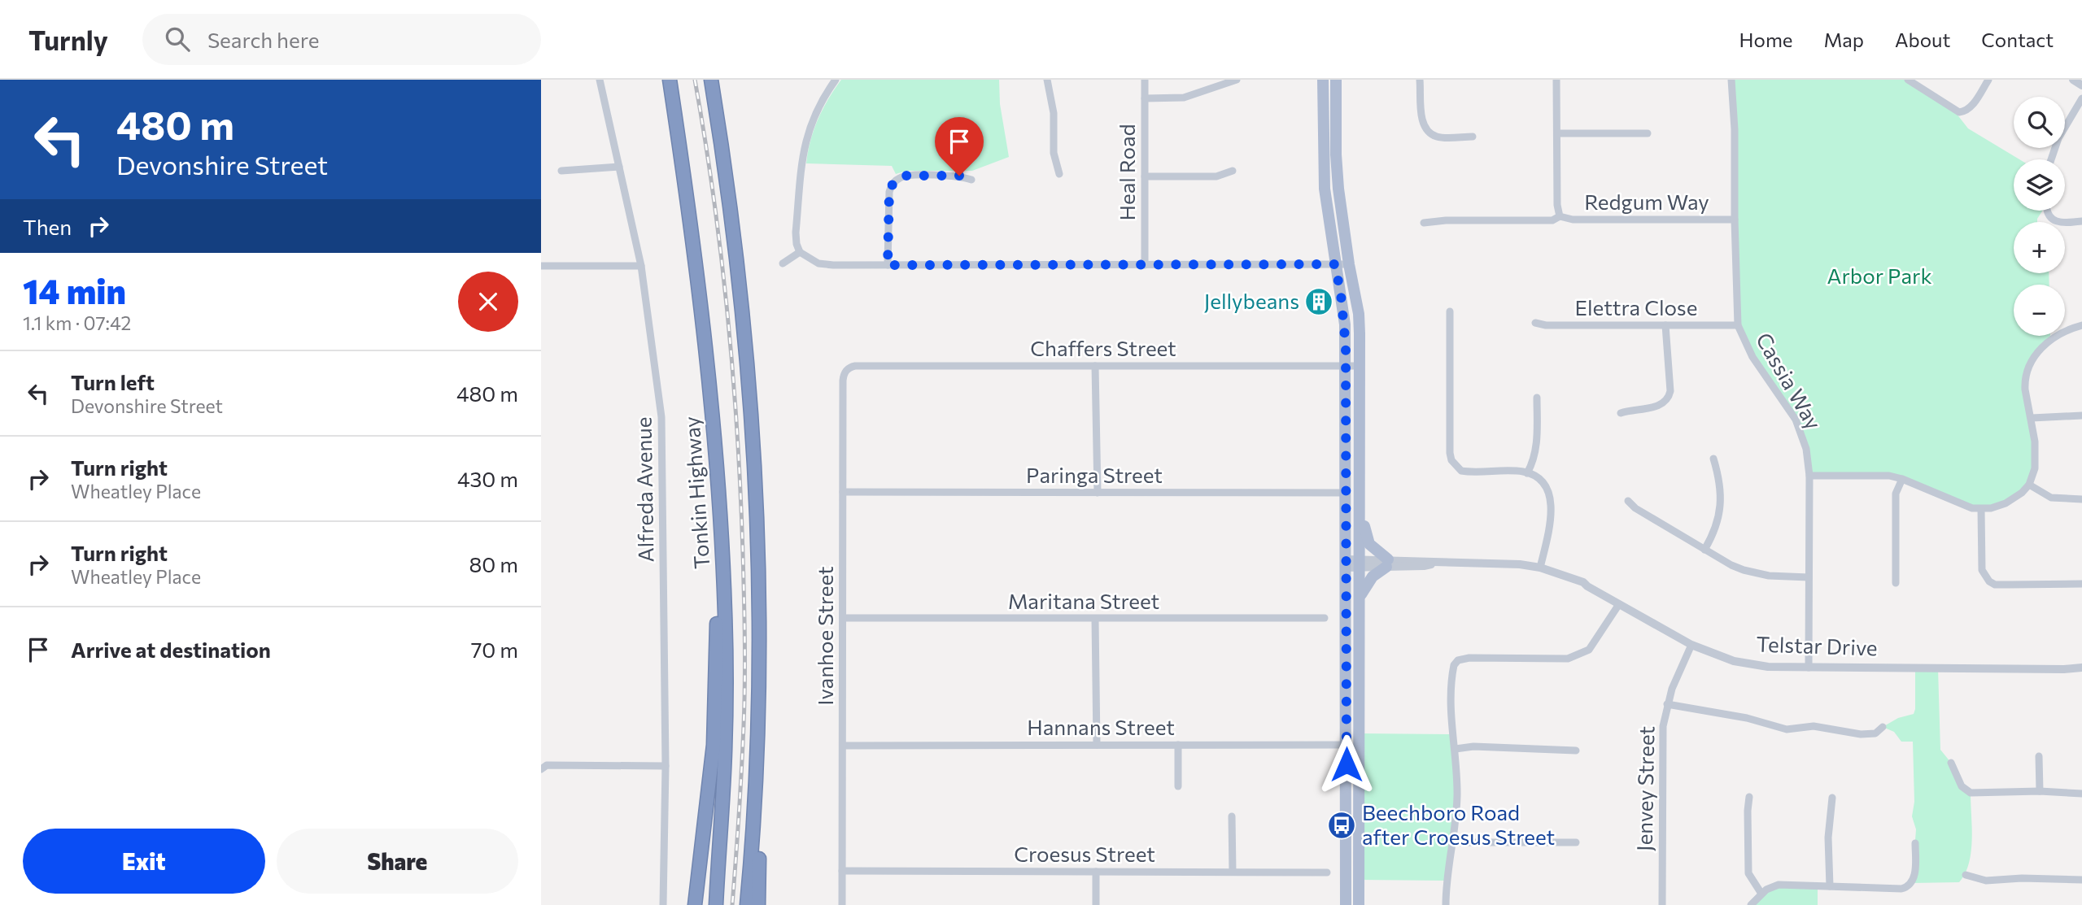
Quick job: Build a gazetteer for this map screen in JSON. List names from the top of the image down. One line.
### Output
{"streets":{"highway":["Tonkin Highway"],"street":["Heal Road","Redgum Way","Elettra Close","Chaffers Street","Cassia Way","Paringa Street","Alfreda Avenue","Maritana Street","Ivanhoe Street","Telstar Drive","Hannans Street","Jenvey Street","Croesus Street"]},"crossings":[["Redgum Way","Cassia Way"],["Elettra Close","Cassia Way"],["Chaffers Street","Ivanhoe Street"],["Cassia Way","Telstar Drive"],["Paringa Street","Ivanhoe Street"],["Maritana Street","Ivanhoe Street"],["Ivanhoe Street","Hannans Street"],["Ivanhoe Street","Croesus Street"],["Telstar Drive","Jenvey Street"]],"parks":["Arbor Park"],"places":{"building":["Jellybeans"],"bus stop":["Beechboro Road after Croesus Street"]},"page":{"header":"Turnly","search":"Search here","nav":["Home","Map","About","Contact"],"turn":["480 m","Devonshire Street"],"map_buttons":["+","−"],"then":"Then","heading":["14 min","1.1 km · 07:42"],"list":[{"name":"Turn left","note":"Devonshire Street","value":"480 m"},{"name":"Turn right","note":"Wheatley Place","value":"430 m"},{"name":"Turn right","note":"Wheatley Place","value":"80 m"},{"name":"Arrive at destination","value":"70 m"}],"buttons":["Exit","Share"]}}
